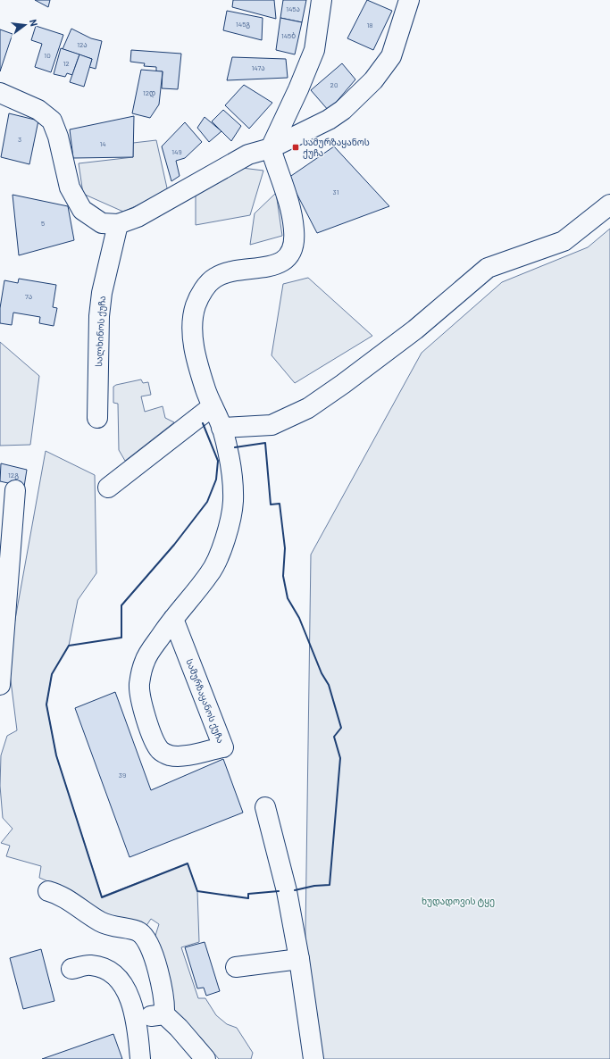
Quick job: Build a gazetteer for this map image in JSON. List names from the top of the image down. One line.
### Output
{"streets":{"street":["სალხინოს ქუჩა","სამურზაყანოს ქუჩა"]},"parks":["ხუდადოვის ტყე"],"places":{"transit":["სამურზაყანოს ქუჩა"]},"house_numbers":["145ა","145გ","18","145ბ","12ა","10","12","147ა","20","12დ","3","14","149","31","5","7ა","12გ","39"],"north":"right"}
